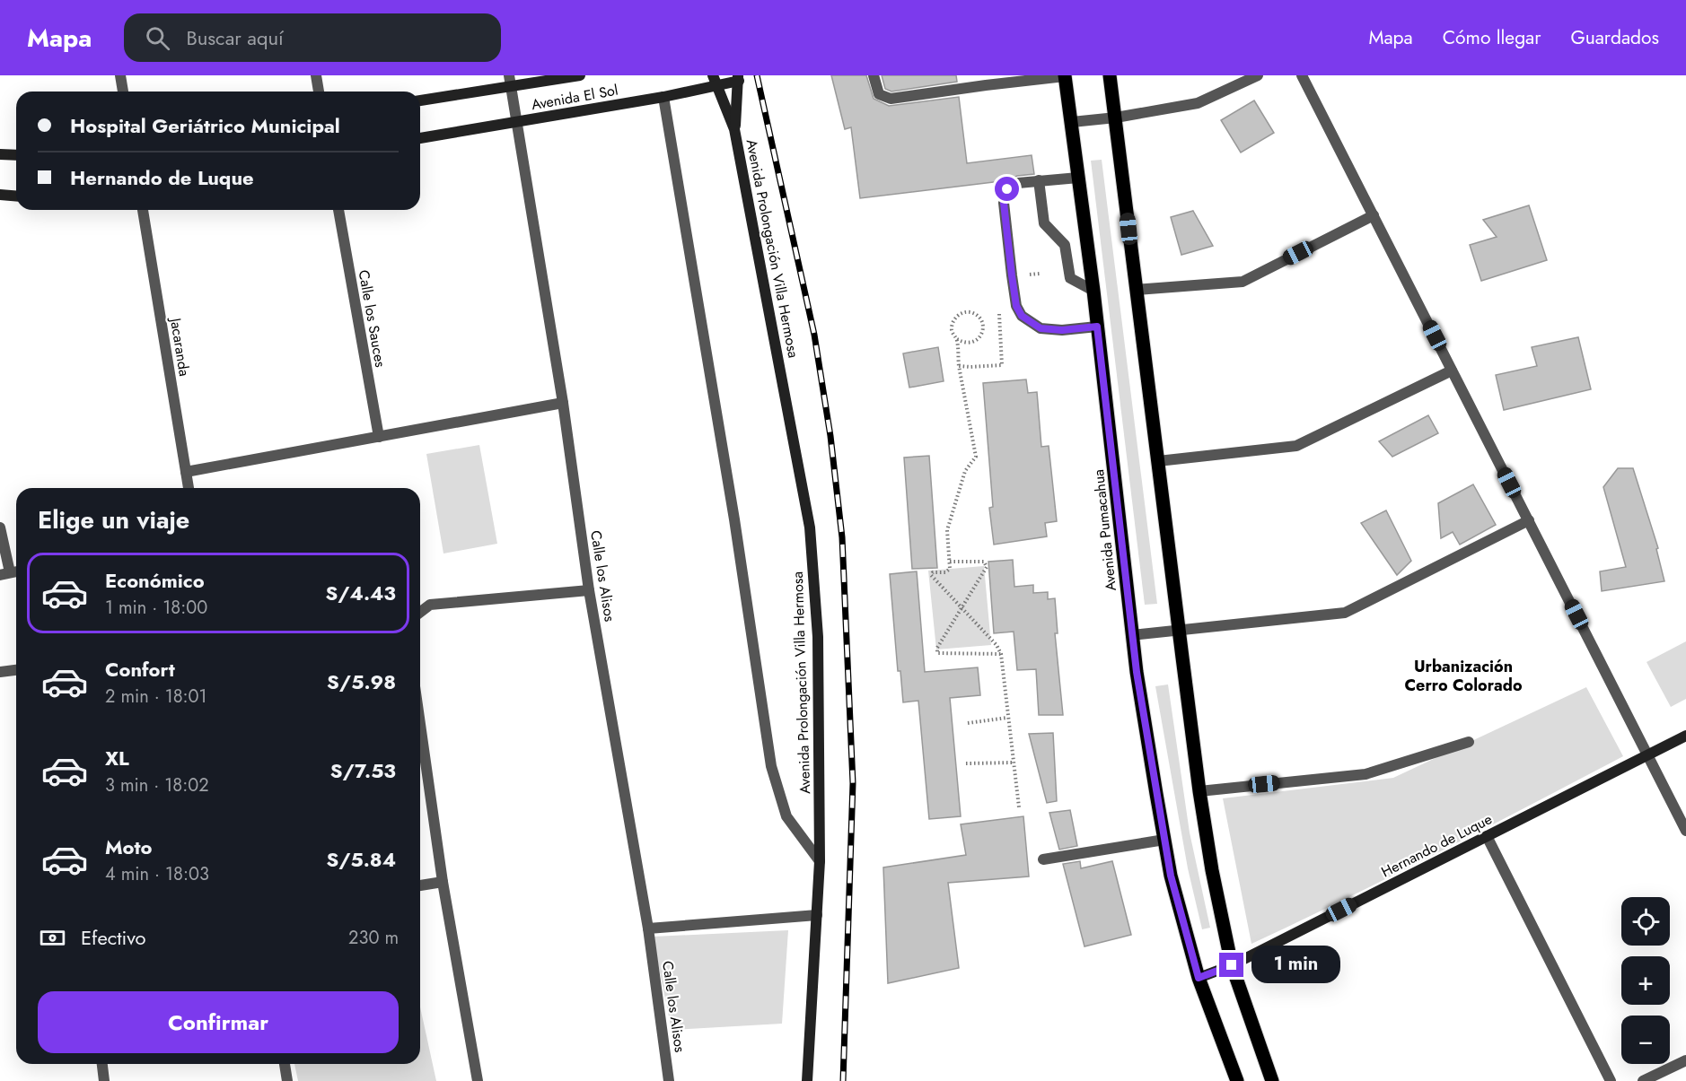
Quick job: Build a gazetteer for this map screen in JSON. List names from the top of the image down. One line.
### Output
{"streets":{"main road":["Avenida Pumacahua"],"street":["Avenida El Sol","Avenida Prolongación Villa Hermosa","Calle los Sauces","Jacaranda","Calle los Alisos","Hernando de Luque"]},"crossings":[["Avenida El Sol","Avenida Prolongación Villa Hermosa"],["Avenida El Sol","Calle los Alisos"],["Avenida Pumacahua","Hernando de Luque"]],"districts":["Urbanización Cerro Colorado"],"page":{"header":"Mapa","search":"Buscar aquí","nav":["Mapa","Cómo llegar","Guardados"],"banner":["Hospital Geriátrico Municipal","Hernando de Luque"],"heading":"Elige un viaje","list":[{"name":"Económico","note":"1 min · 18:00","value":"S/4.43"},{"name":"Confort","note":"2 min · 18:01","value":"S/5.98"},{"name":"XL","note":"3 min · 18:02","value":"S/7.53"},{"name":"Moto","note":"4 min · 18:03","value":"S/5.84"}],"map_buttons":["+","−"],"pay":["Efectivo","230 m"],"bubble":"1 min","buttons":"Confirmar"}}
